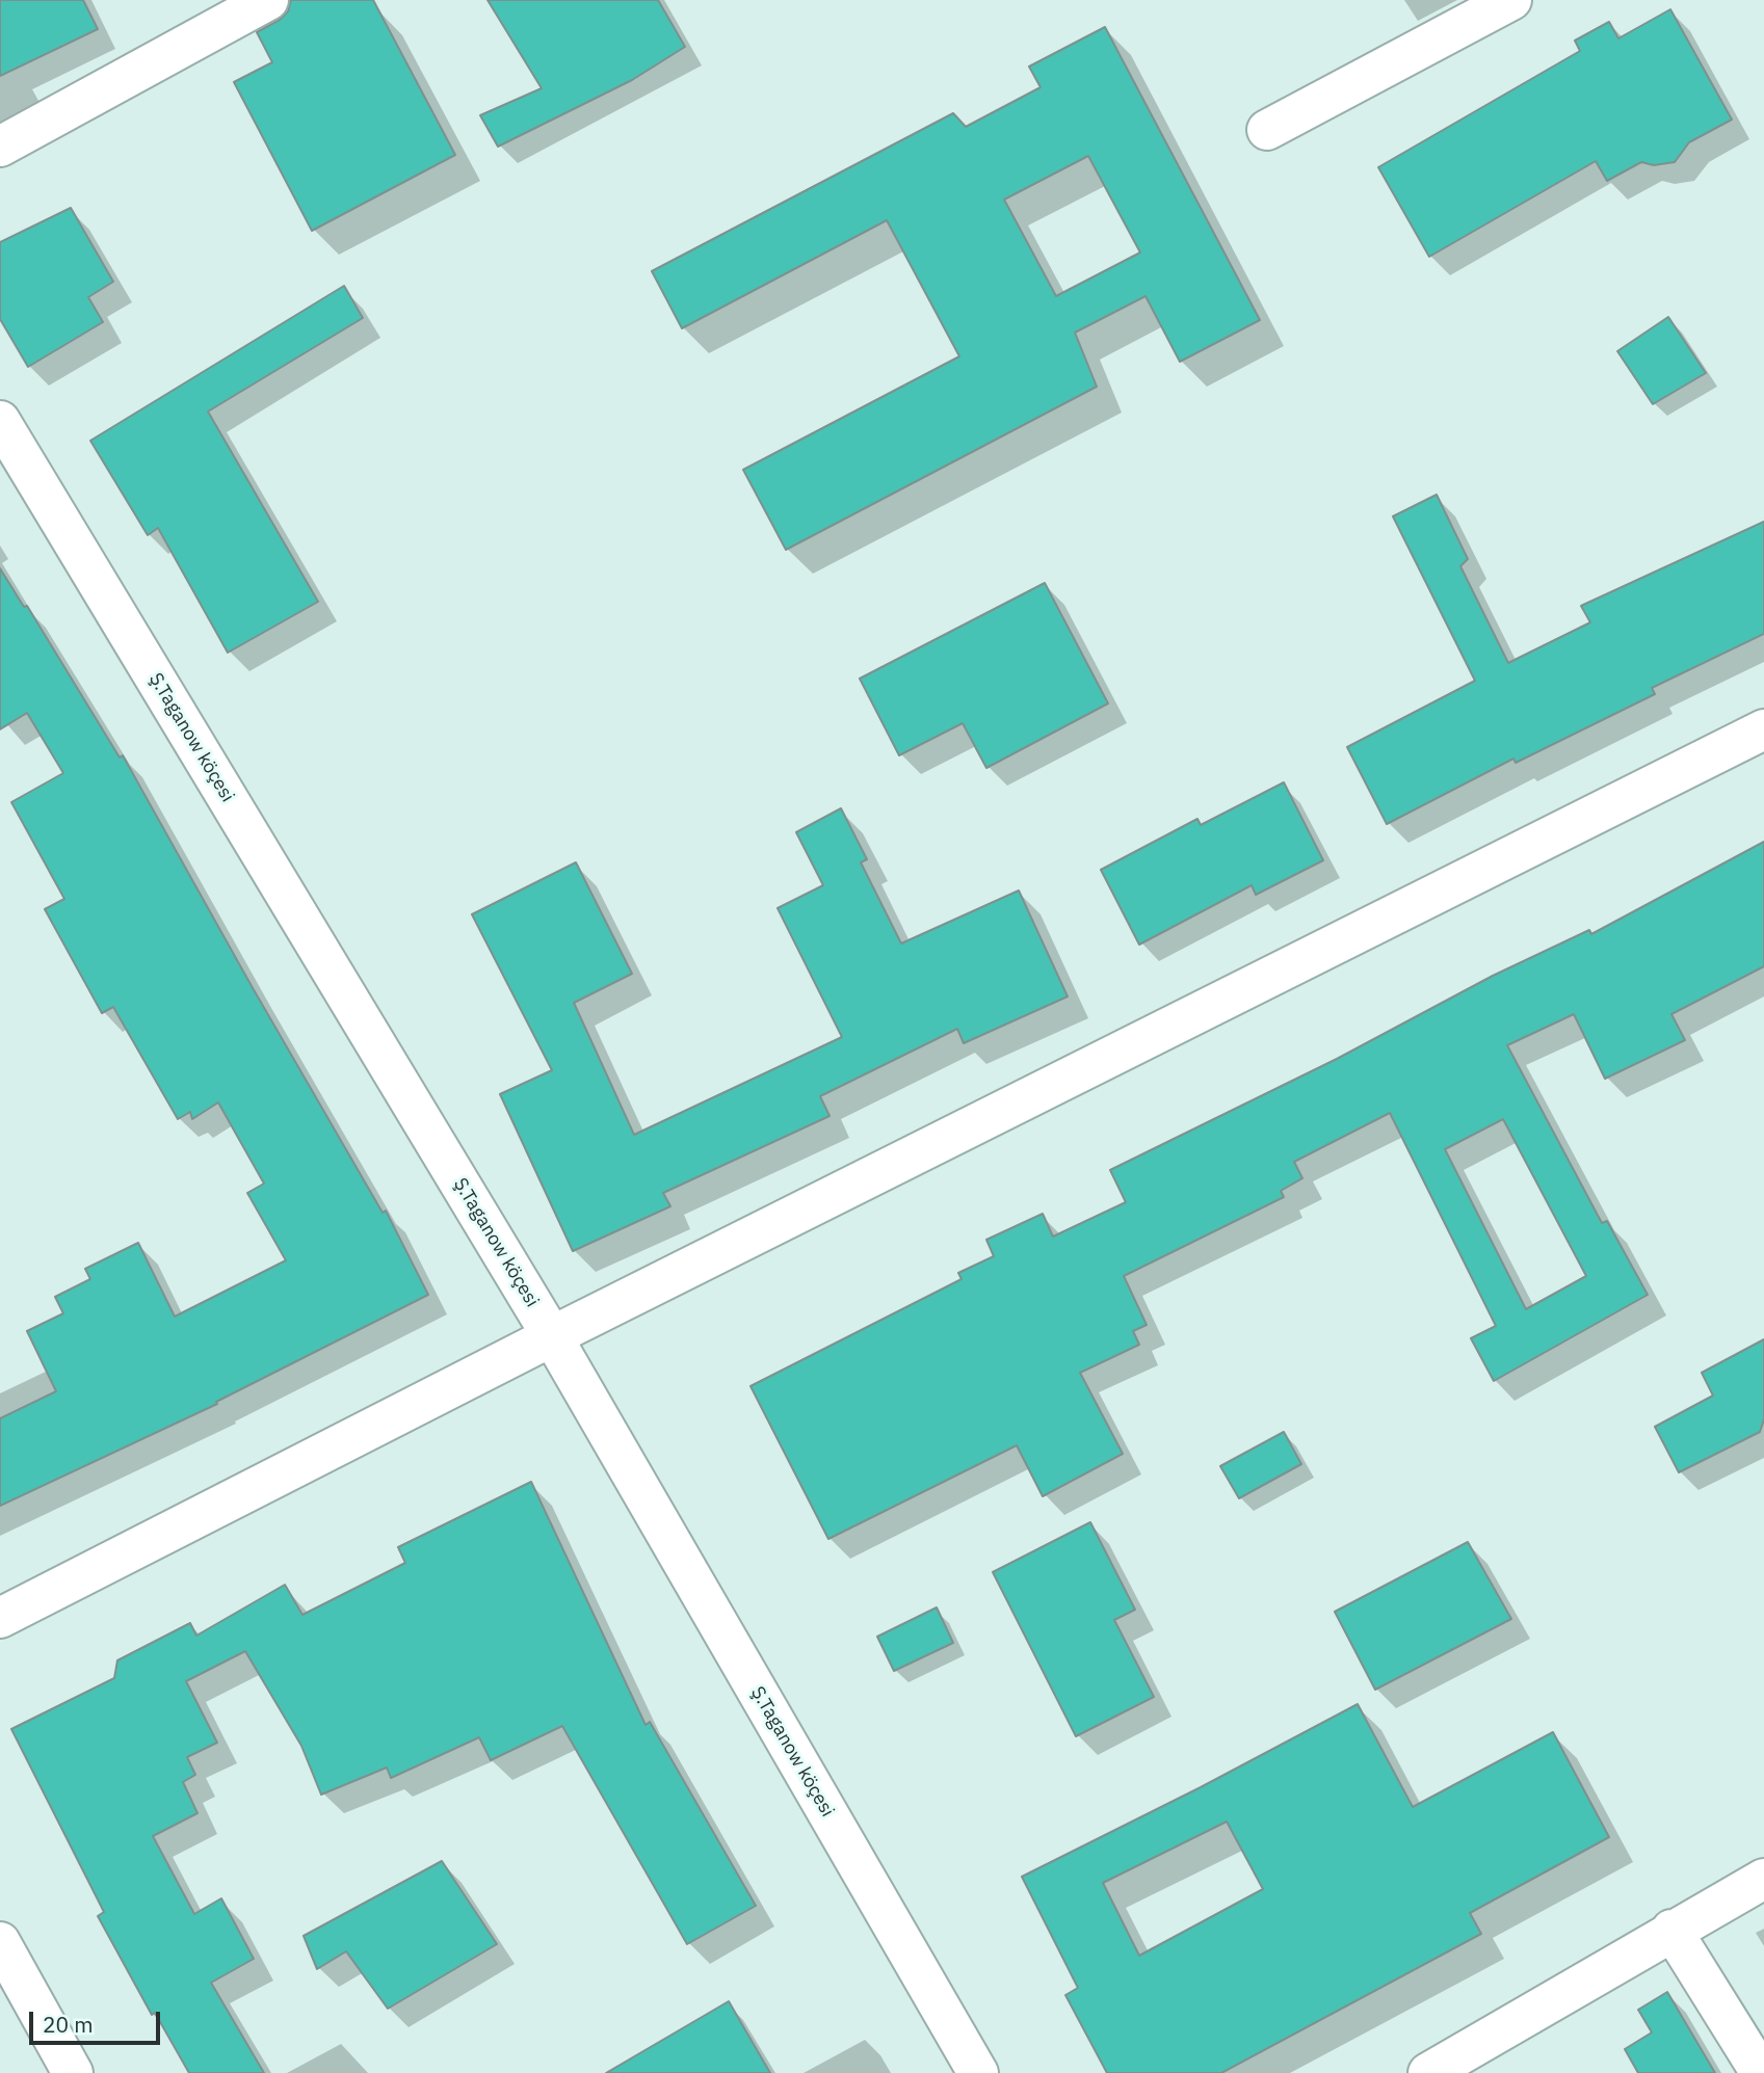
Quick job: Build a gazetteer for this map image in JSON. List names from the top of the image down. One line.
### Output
{"streets":{"street":["Ş.Taganow köçesi"]},"scale_bar":"20 m"}
